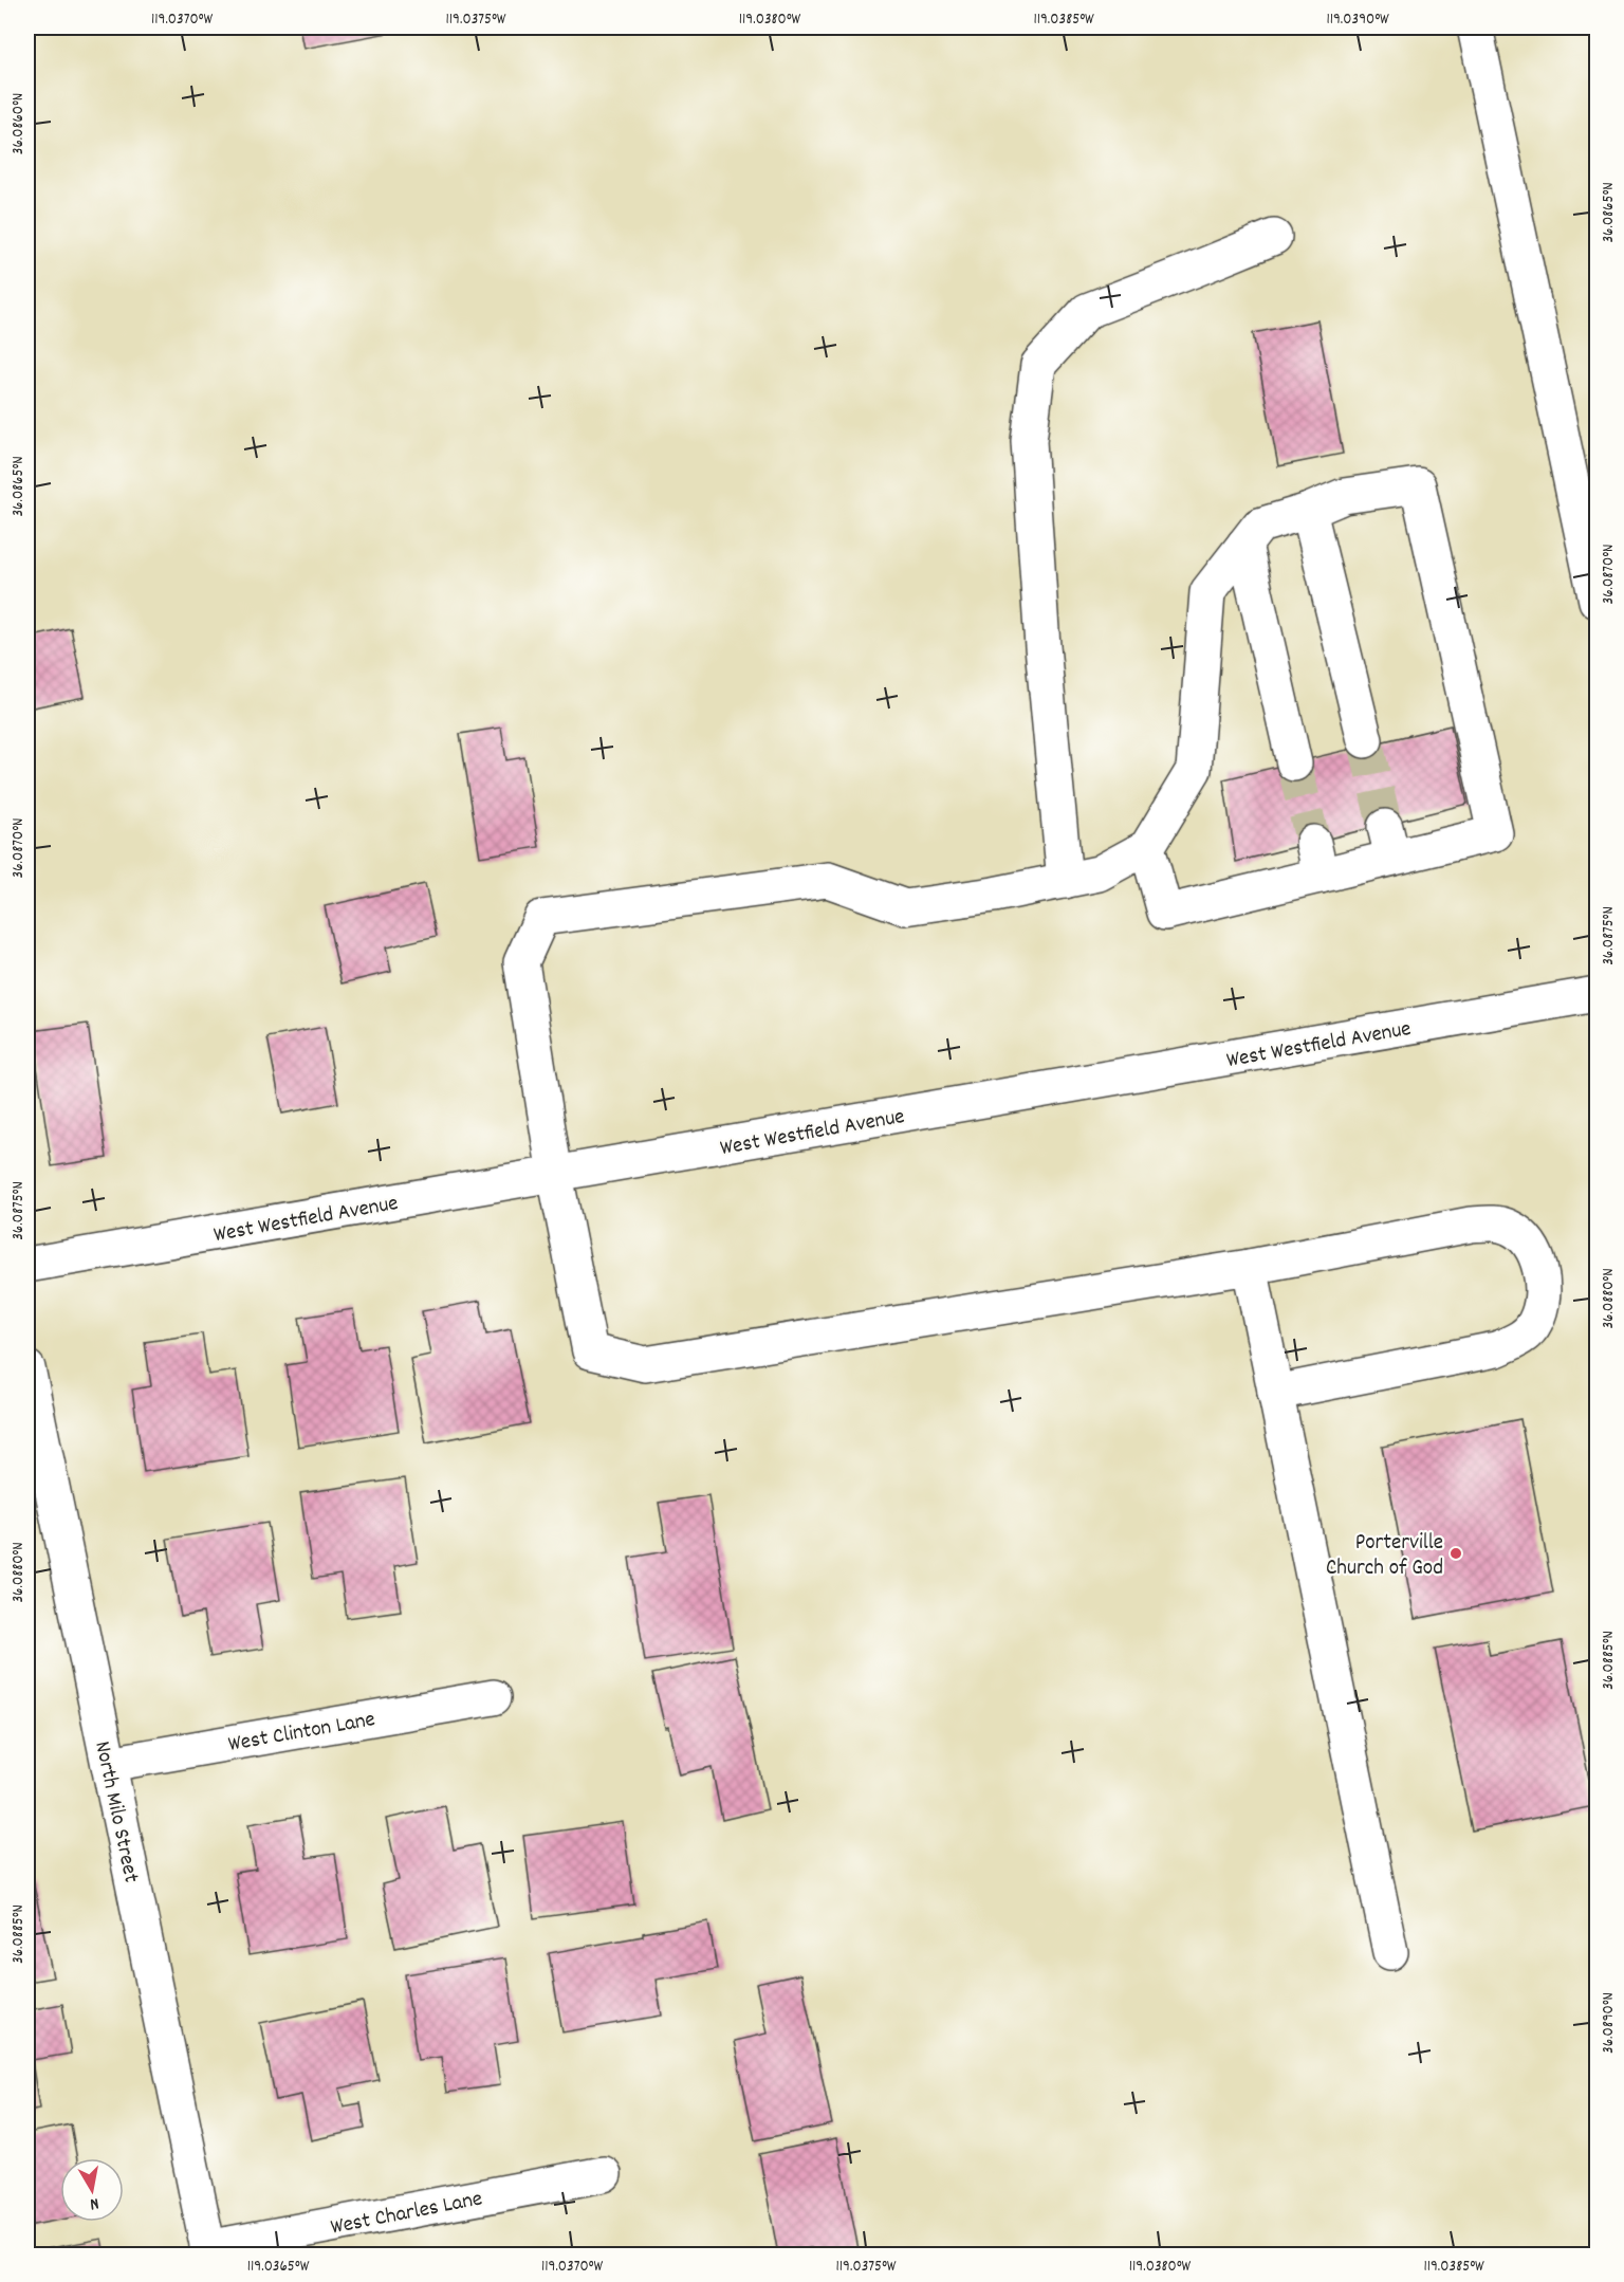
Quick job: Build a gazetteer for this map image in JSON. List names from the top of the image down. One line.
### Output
{"streets":{"main road":["West Westfield Avenue","West Clinton Lane","North Milo Street","West Charles Lane"]},"crossings":[["West Clinton Lane","North Milo Street"],["North Milo Street","West Charles Lane"]],"places":["Porterville Church of God"],"north":"bottom","coordinates":["119.0370°W","119.0375°W","119.0380°W","119.0385°W","119.0390°W","36.0860°N","36.0865°N","36.0870°N","36.0875°N","36.0880°N","36.0885°N","36.0890°N","119.0365°W"]}
